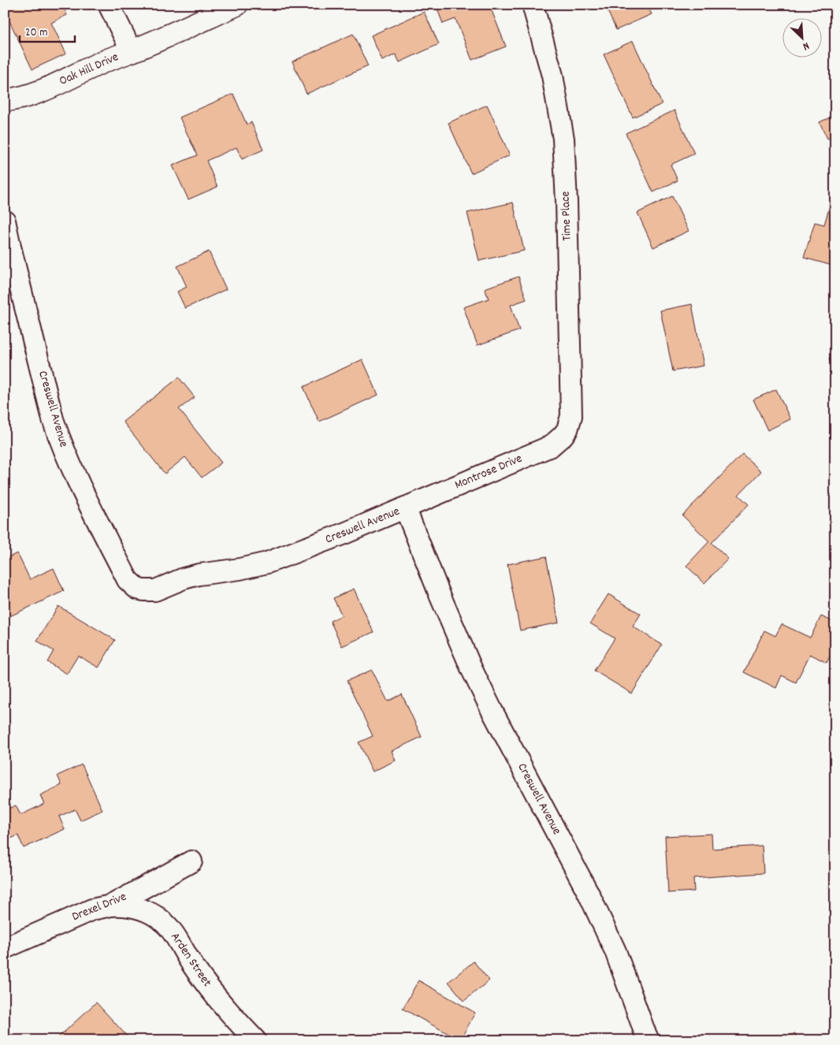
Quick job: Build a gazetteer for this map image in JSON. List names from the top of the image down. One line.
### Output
{"streets":{"street":["Oak Hill Drive","Time Place","Creswell Avenue","Montrose Drive","Drexel Drive","Arden Street"]},"crossings":[["Time Place","Montrose Drive"],["Creswell Avenue","Montrose Drive"],["Drexel Drive","Arden Street"]],"scale_bar":"20 m","north":"bottom right"}
